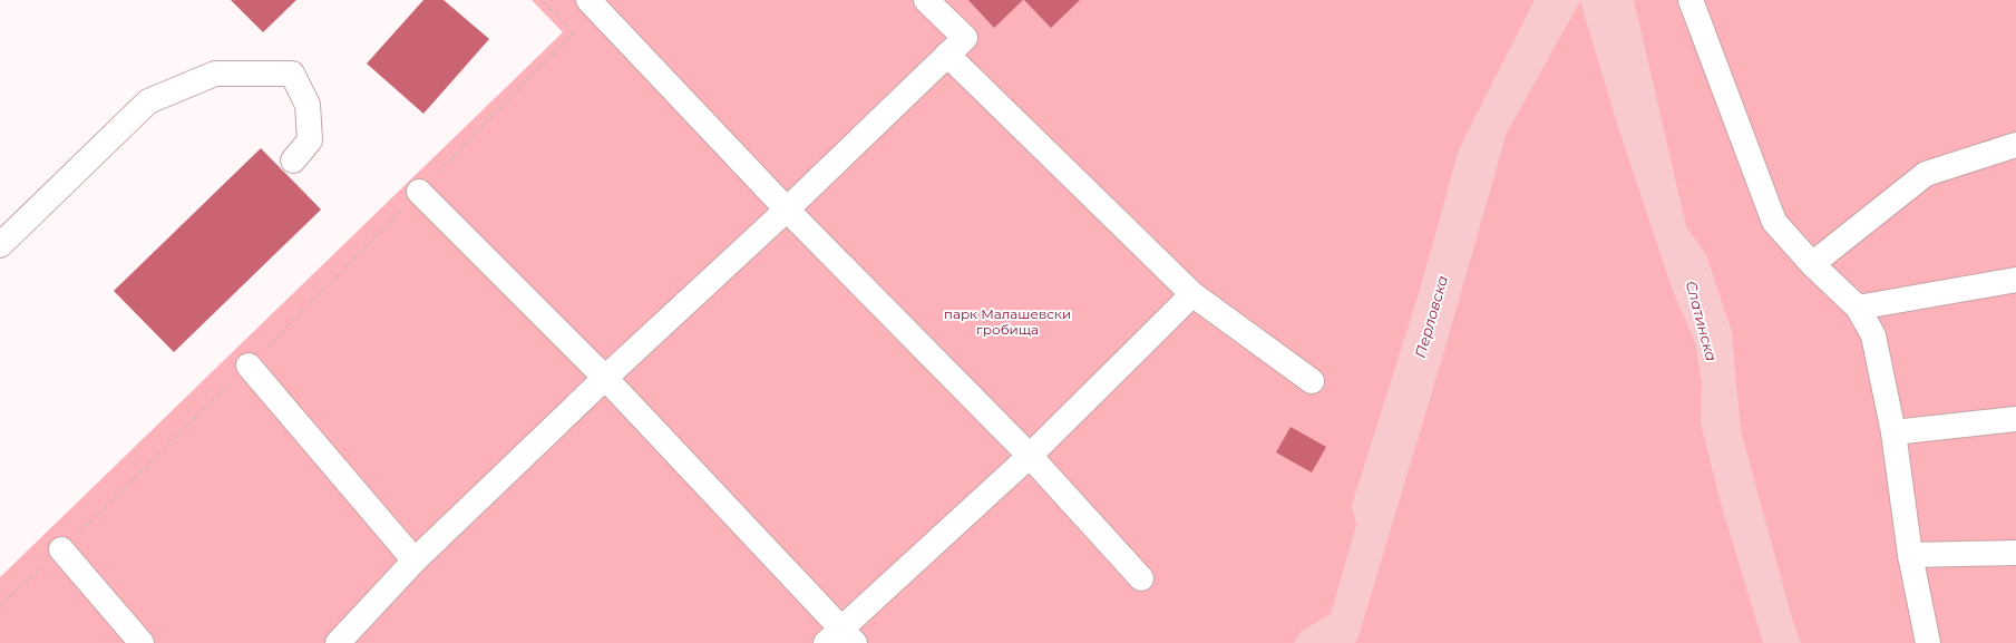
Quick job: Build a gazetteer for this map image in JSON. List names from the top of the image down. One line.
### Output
{"water":["Перловска","Слатинска"],"parks":["парк Малашевски гробища"]}
